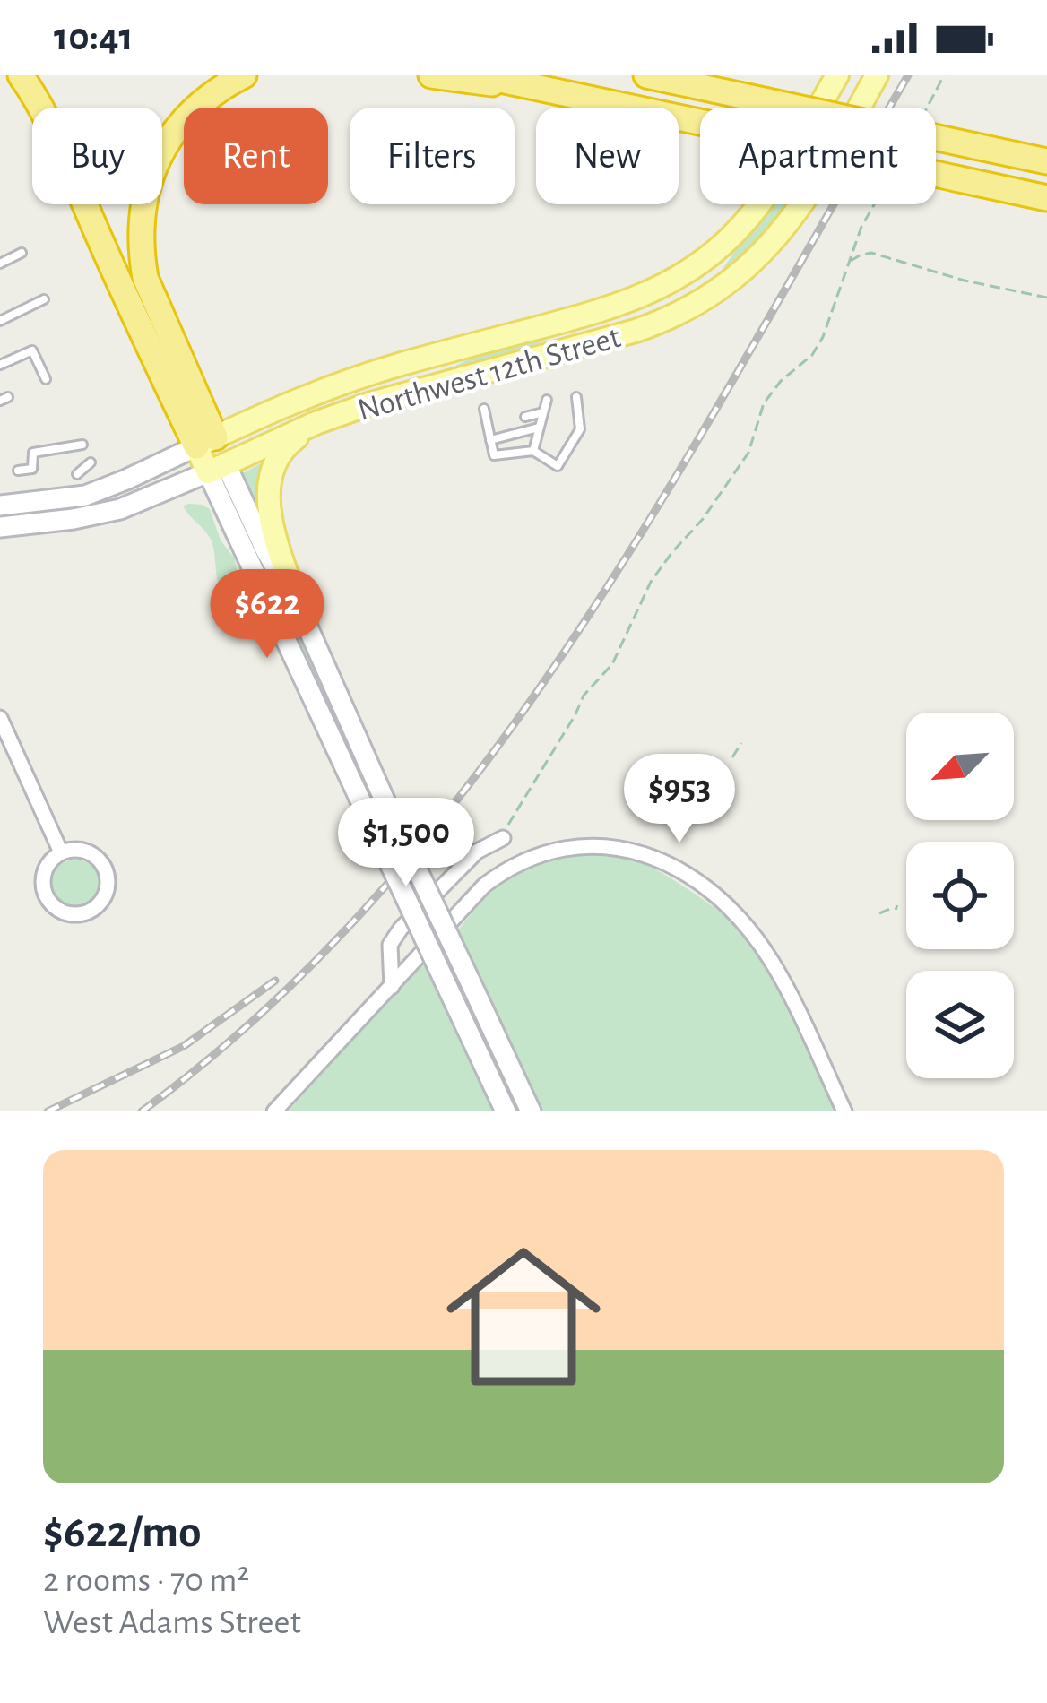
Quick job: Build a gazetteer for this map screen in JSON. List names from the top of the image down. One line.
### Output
{"streets":{"main road":["Northwest 12th Street"]},"north":"bottom left","page":{"status":"10:41","chip":["Buy","Rent","Filters","New","Apartment"],"price":["$622","$953","$1,500"],"list":[{"name":"$622/mo","note":"2 rooms · 70 m² · West Adams Street"}]}}
